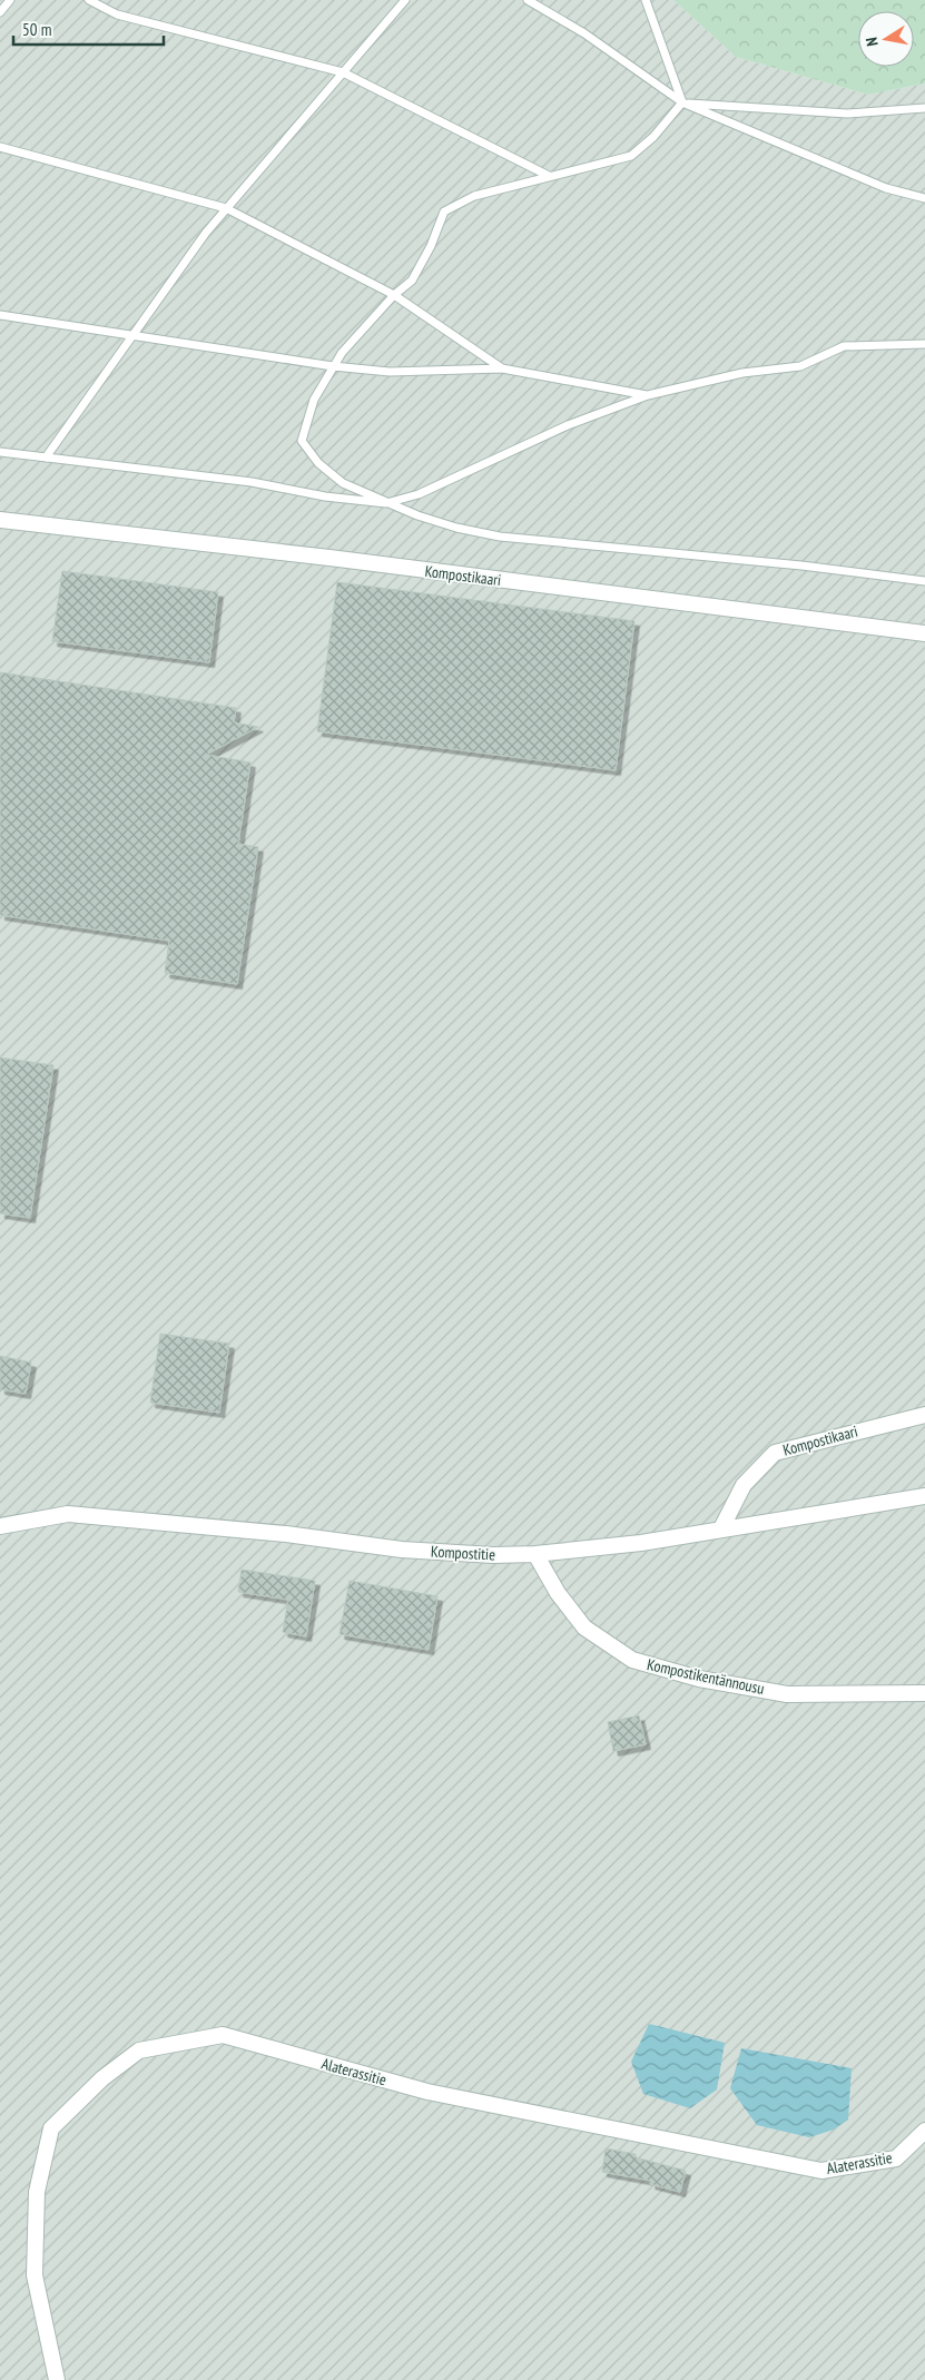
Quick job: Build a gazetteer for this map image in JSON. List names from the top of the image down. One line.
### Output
{"streets":{"street":["Kompostikaari","Kompostitie","Kompostikentännousu","Alaterassitie"]},"crossings":[["Kompostikaari","Kompostitie"],["Kompostitie","Kompostikentännousu"]],"scale_bar":"50 m","north":"left"}
